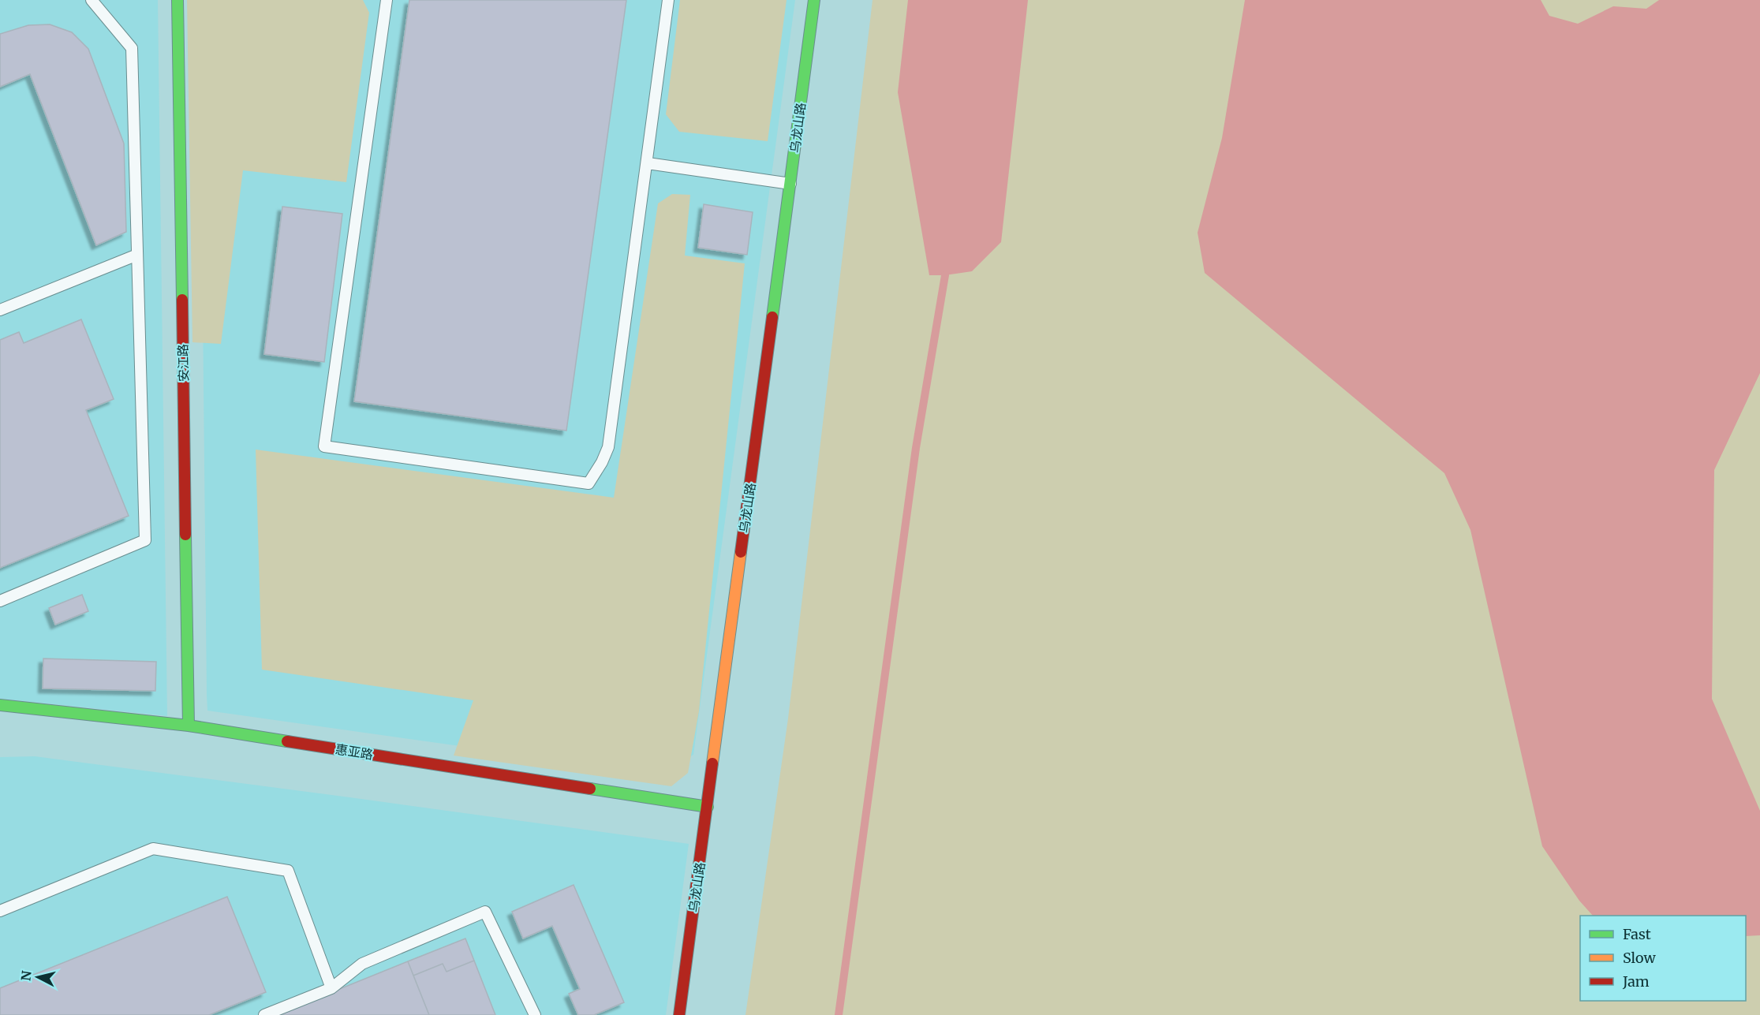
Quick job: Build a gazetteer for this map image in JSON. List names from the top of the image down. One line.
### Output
{"streets":{"street":["乌龙山路","安江路","惠亚路"]},"crossings":[["乌龙山路","惠亚路"],["安江路","惠亚路"]],"legend":["Fast","Slow","Jam"],"north":"left"}
